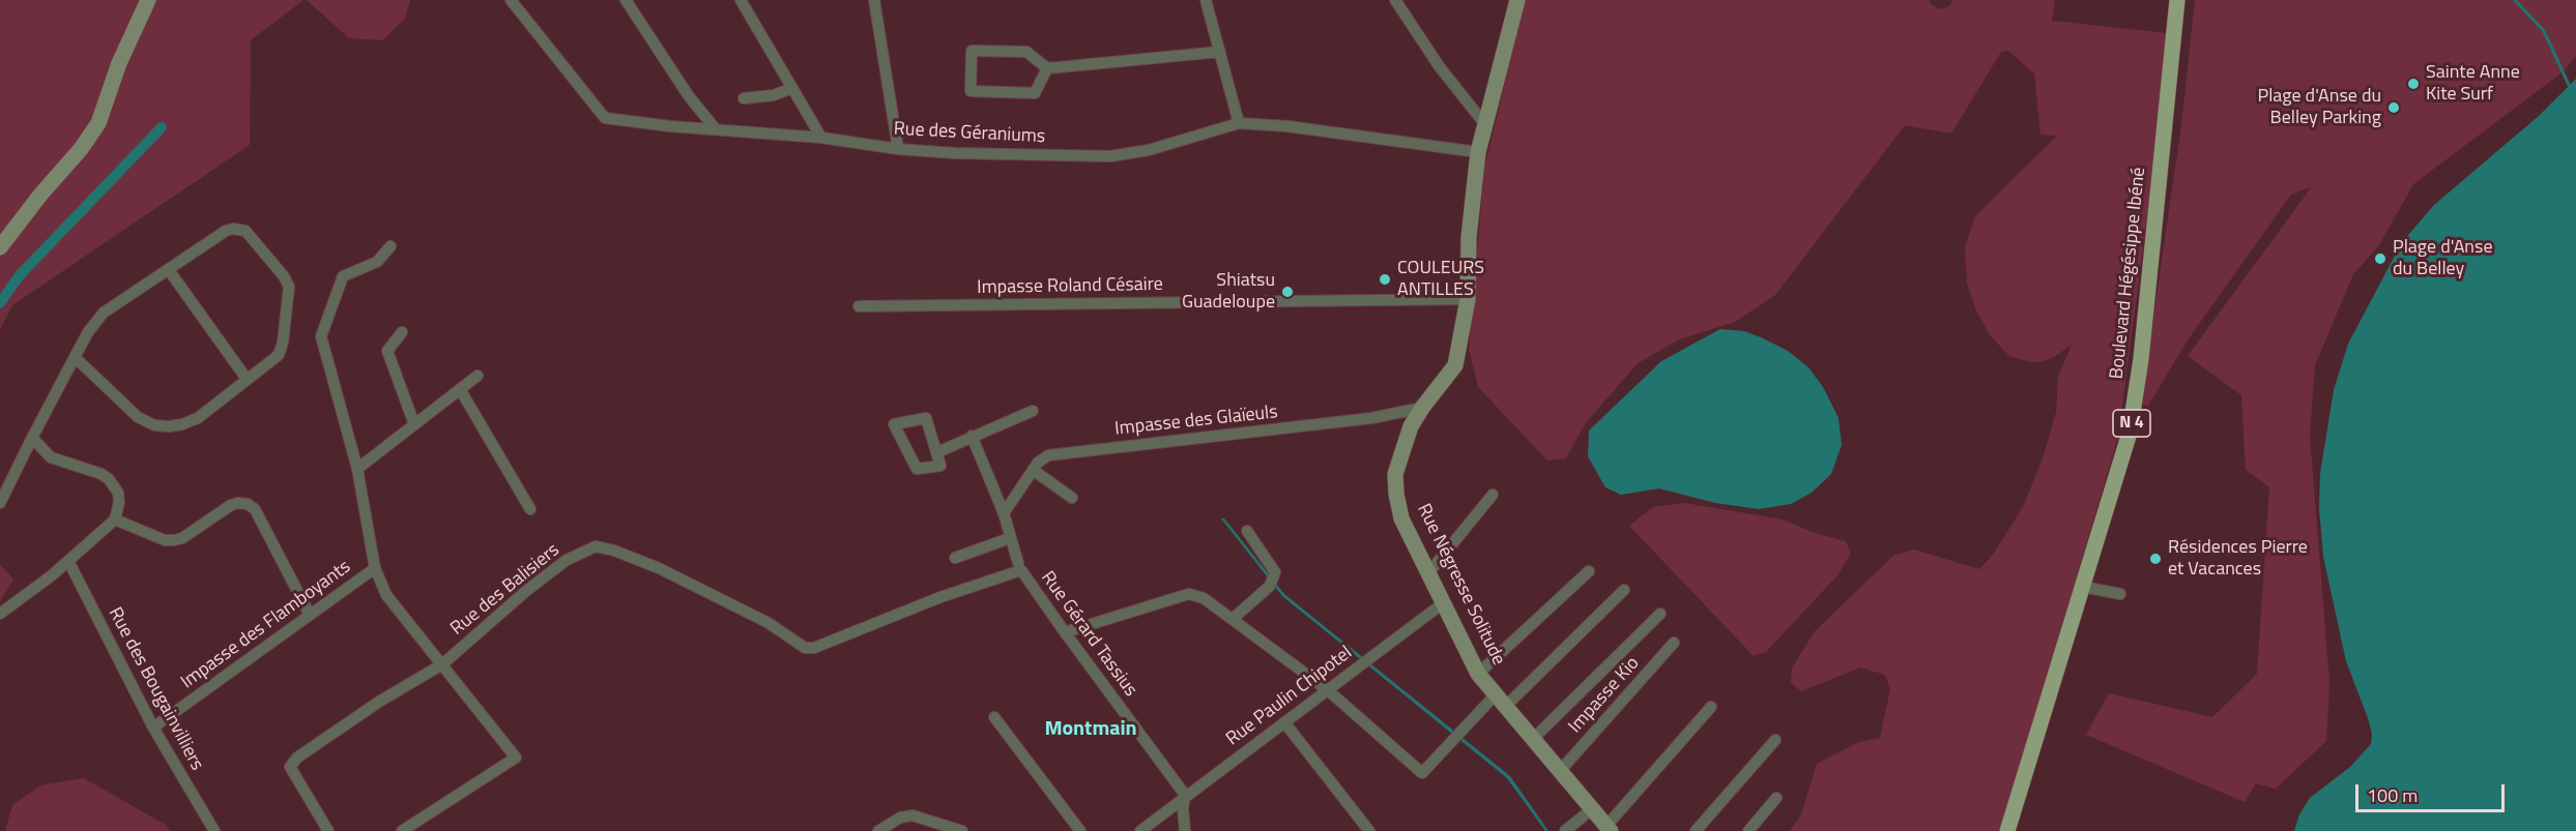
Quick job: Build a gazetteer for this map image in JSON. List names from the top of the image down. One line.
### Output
{"streets":{"main road":["Boulevard Hégésippe Ibéné","N 4"],"street":["Rue des Géraniums","Impasse Roland Césaire","Impasse des Glaïeuls","Rue Négresse Solitude","Rue des Balisiers","Impasse des Flamboyants","Rue Gérard Tassius","Rue des Bougainvilliers","Impasse Kio","Rue Paulin Chipotel"]},"crossings":[["Rue des Géraniums","Rue Négresse Solitude"],["Impasse Roland Césaire","Rue Négresse Solitude"],["Impasse des Glaïeuls","Rue Négresse Solitude"],["Rue Négresse Solitude","Impasse Kio"],["Rue Négresse Solitude","Rue Paulin Chipotel"],["Rue des Balisiers","Rue Gérard Tassius"],["Impasse des Flamboyants","Rue des Bougainvilliers"],["Rue Gérard Tassius","Rue Paulin Chipotel"]],"districts":["Montmain"],"places":["Sainte Anne Kite Surf","Plage d'Anse du Belley Parking","Plage d'Anse du Belley","COULEURS ANTILLES","Shiatsu Guadeloupe","Résidences Pierre et Vacances"],"scale_bar":"100 m"}
